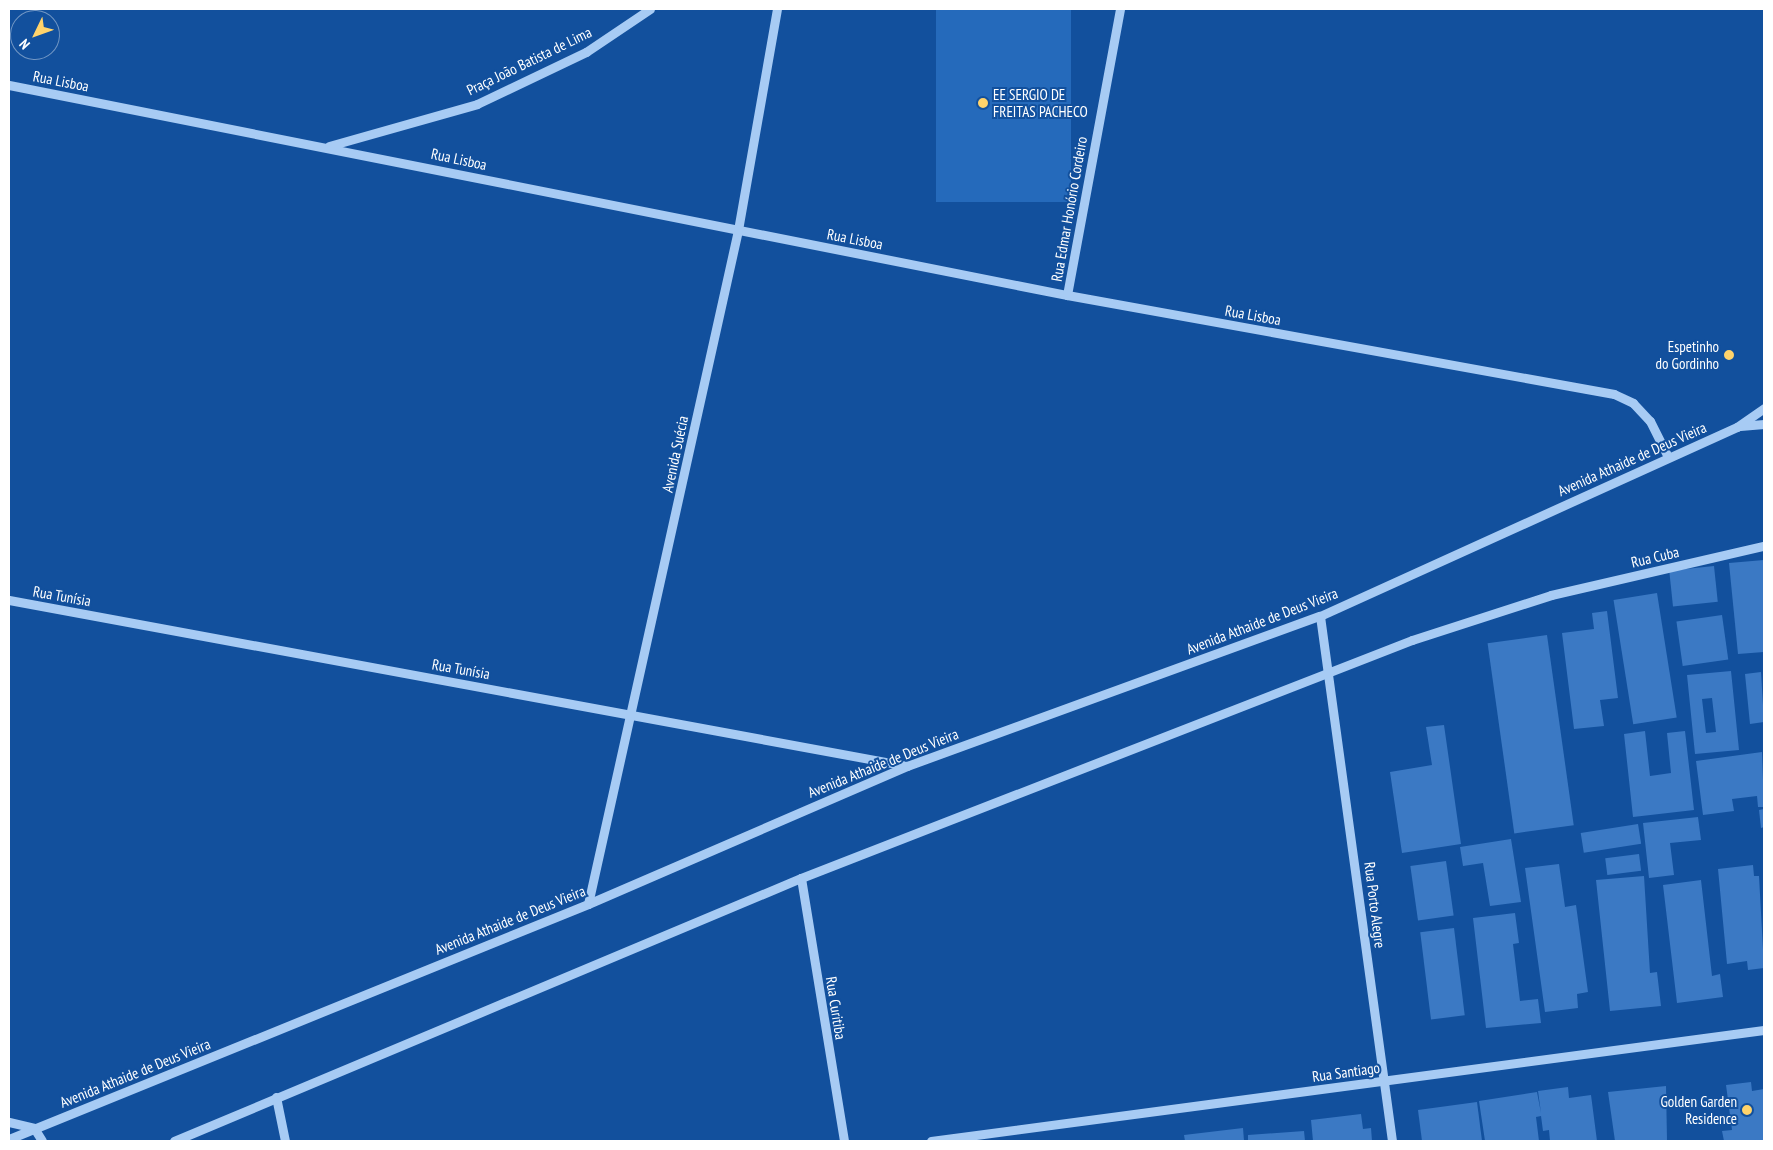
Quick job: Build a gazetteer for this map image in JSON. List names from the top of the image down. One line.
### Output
{"streets":{"street":["Praça João Batista de Lima","Rua Lisboa","Rua Edmar Honório Cordeiro","Avenida Suécia","Avenida Athaide de Deus Vieira","Rua Cuba","Rua Tunísia","Rua Porto Alegre","Rua Curitiba","Rua Santiago"]},"crossings":[["Praça João Batista de Lima","Rua Lisboa"],["Rua Lisboa","Rua Edmar Honório Cordeiro"],["Rua Lisboa","Avenida Suécia"],["Rua Lisboa","Avenida Athaide de Deus Vieira"],["Avenida Suécia","Avenida Athaide de Deus Vieira"],["Avenida Suécia","Rua Tunísia"],["Avenida Athaide de Deus Vieira","Rua Tunísia"],["Avenida Athaide de Deus Vieira","Rua Porto Alegre"],["Rua Cuba","Rua Porto Alegre"],["Rua Porto Alegre","Rua Santiago"]],"places":["EE SERGIO DE FREITAS PACHECO","Espetinho do Gordinho","Golden Garden Residence"],"north":"bottom left"}
